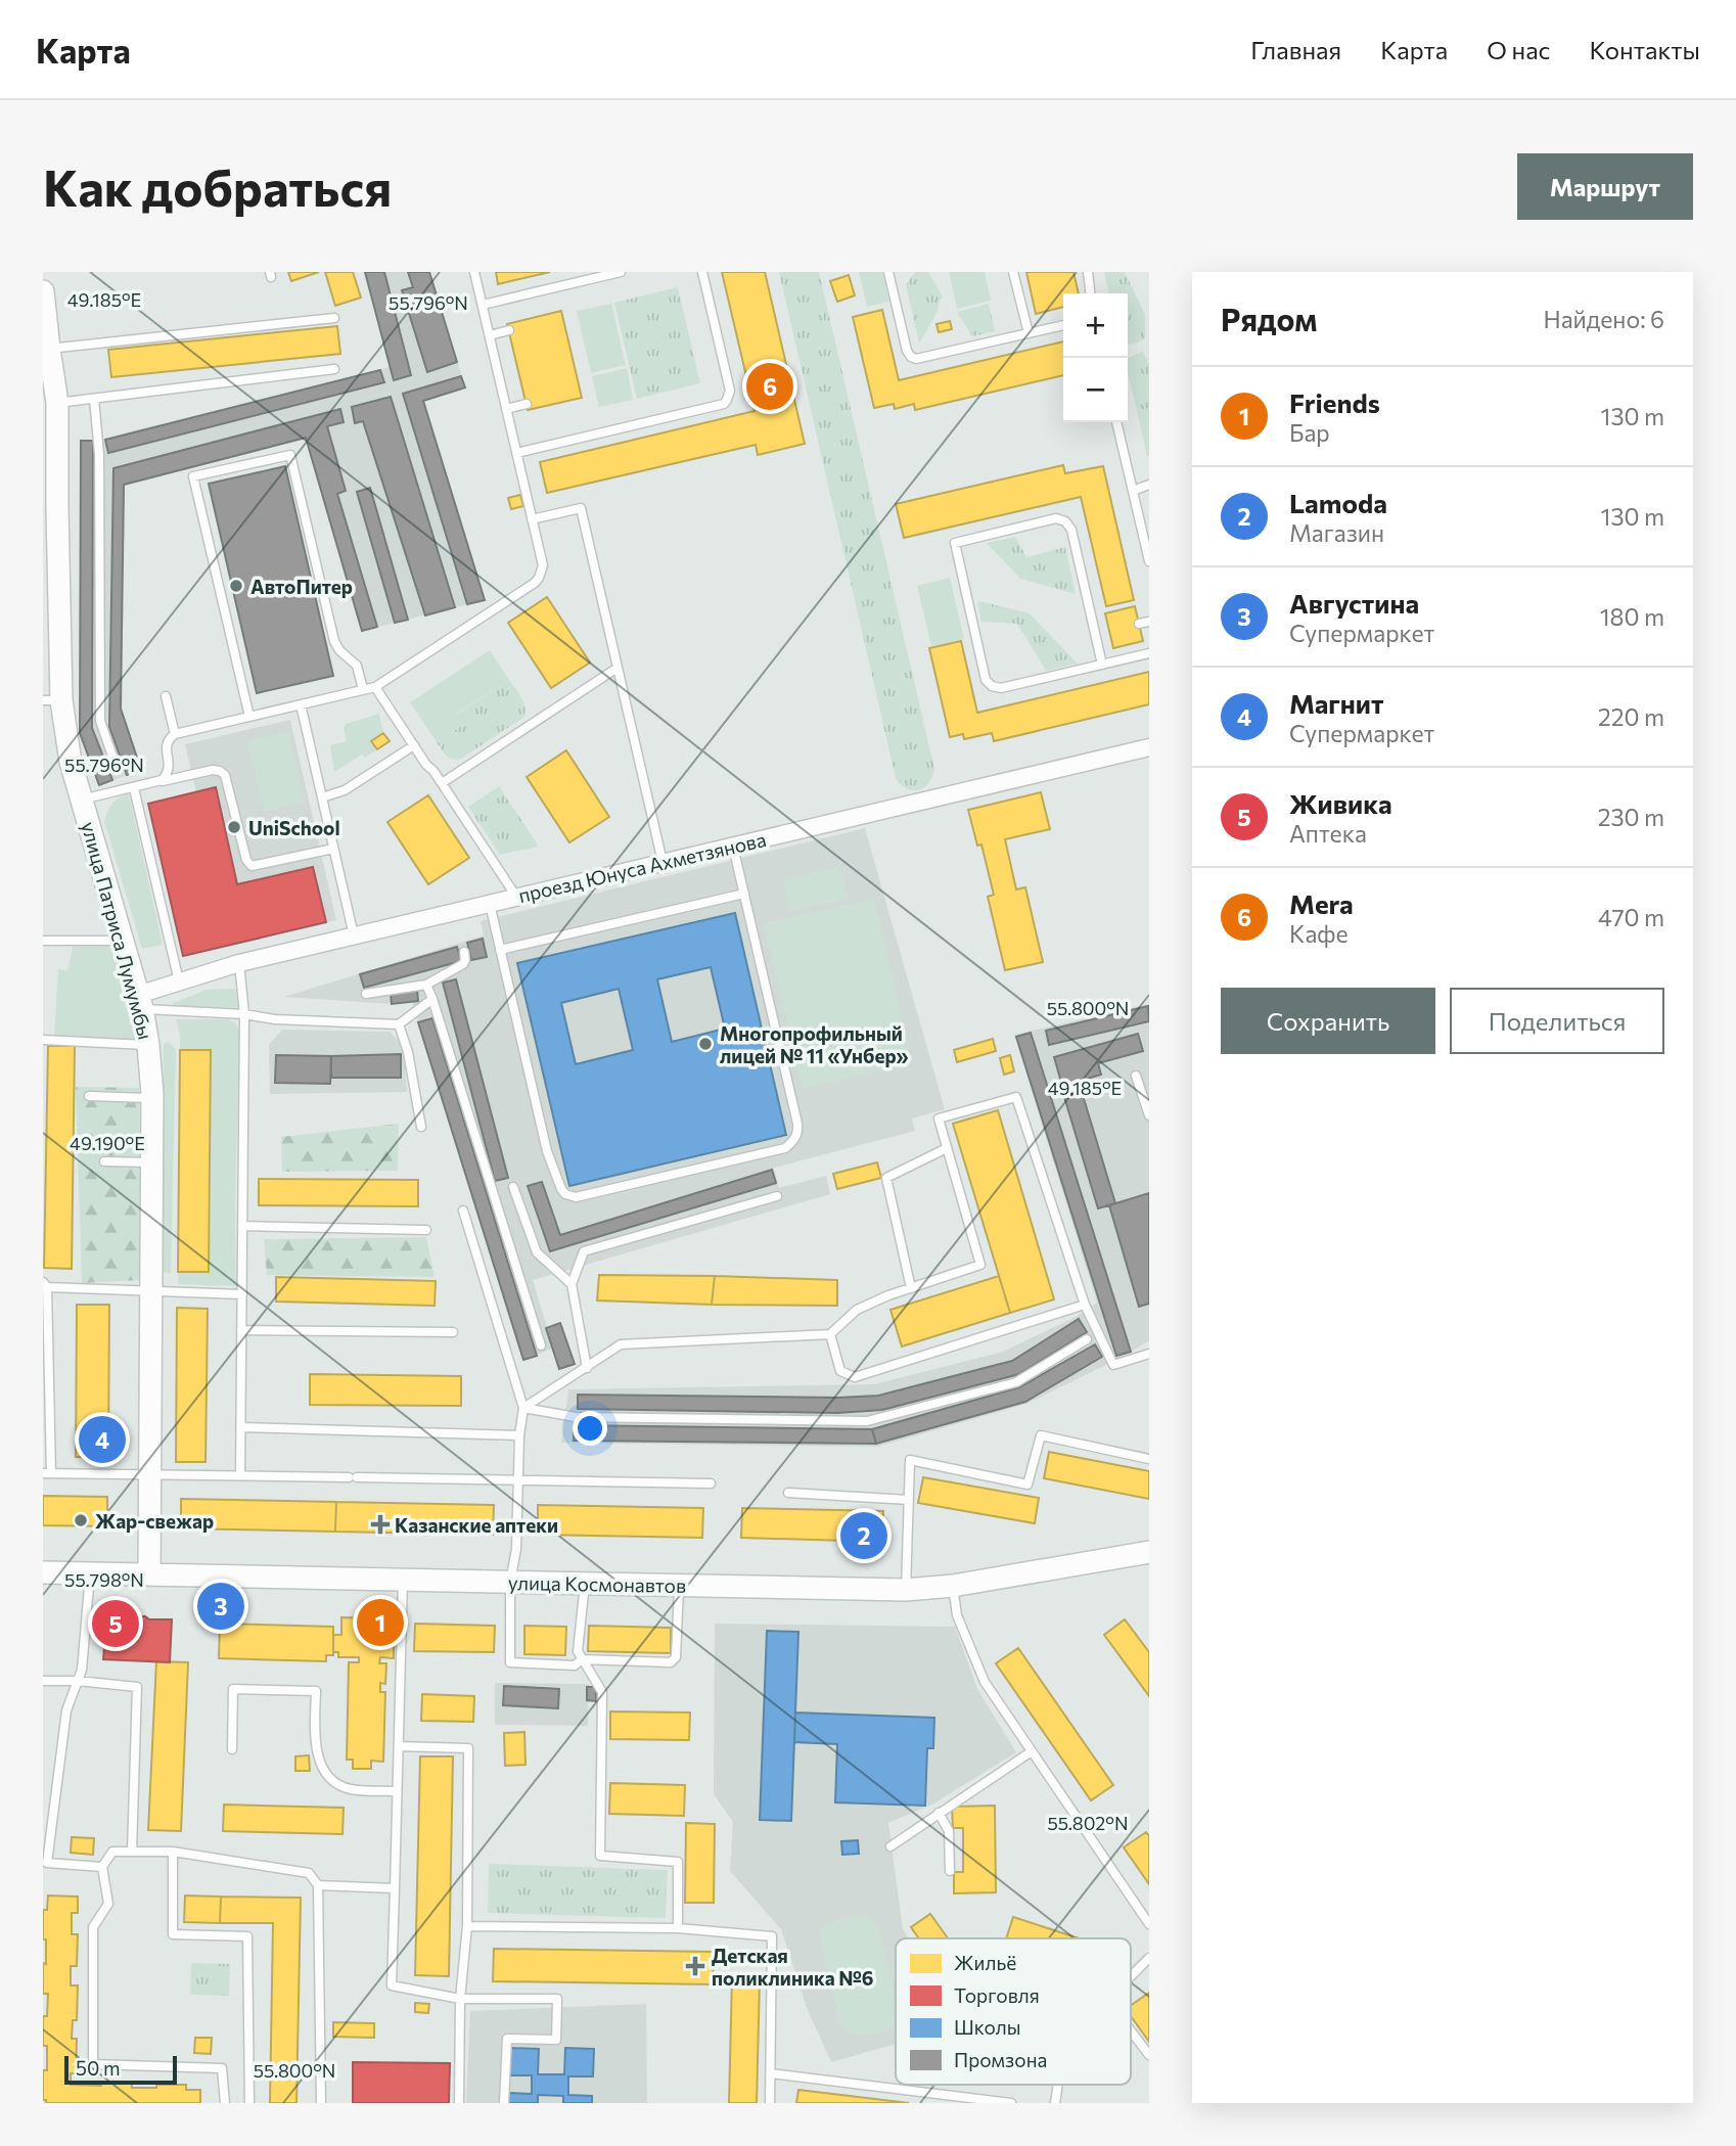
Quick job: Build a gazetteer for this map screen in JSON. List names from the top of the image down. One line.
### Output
{"streets":{"street":["проезд Юнуса Ахметзянова","улица Патриса Лумумбы","улица Космонавтов"]},"crossings":[["проезд Юнуса Ахметзянова","улица Патриса Лумумбы"],["улица Патриса Лумумбы","улица Космонавтов"]],"places":{"other":["АвтоПитер","UniSchool","Многопрофильный лицей № 11 «Унбер»","Жар-свежар"],"health":["Казанские аптеки","Детская поликлиника №6"]},"legend":["Жильё","Торговля","Школы","Промзона"],"scale_bar":"50 m","page":{"header":"Карта","nav":["Главная","Карта","О нас","Контакты"],"buttons":["Маршрут",["Сохранить","Поделиться"]],"title":"Как добраться","heading":["Рядом","Найдено: 6"],"map_buttons":["+","−"],"pins":["6","4","2","3","1","5"],"list":[{"mark":"1","name":"Friends","note":"Бар","value":"130 m"},{"mark":"2","name":"Lamoda","note":"Магазин","value":"130 m"},{"mark":"3","name":"Августина","note":"Супермаркет","value":"180 m"},{"mark":"4","name":"Магнит","note":"Супермаркет","value":"220 m"},{"mark":"5","name":"Живика","note":"Аптека","value":"230 m"},{"mark":"6","name":"Mera","note":"Кафе","value":"470 m"}],"scale":"50 m"},"coordinates":["49.185°E","55.796°N","55.800°N","49.190°E","55.798°N","55.802°N"]}
